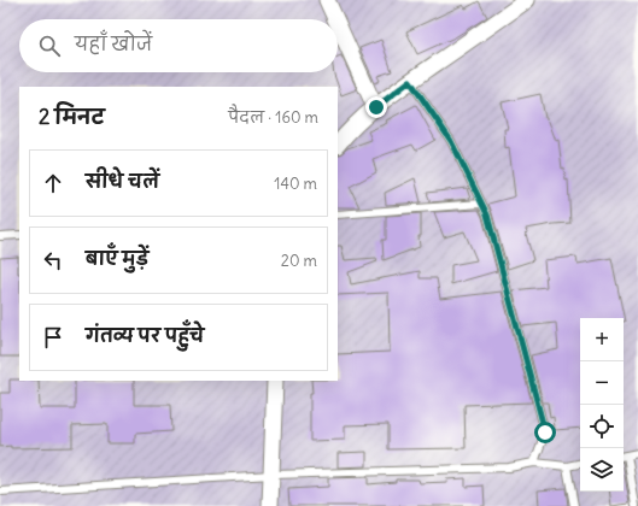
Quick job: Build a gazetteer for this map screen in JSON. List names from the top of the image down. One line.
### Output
{"page":{"search":"यहाँ खोजें","heading":["2 मिनट","पैदल · 160 m"],"list":[["सीधे चलें","140 m"],["बाएँ मुड़ें","20 m"],"गंतव्य पर पहुँचे"],"map_buttons":["+","−"]}}
